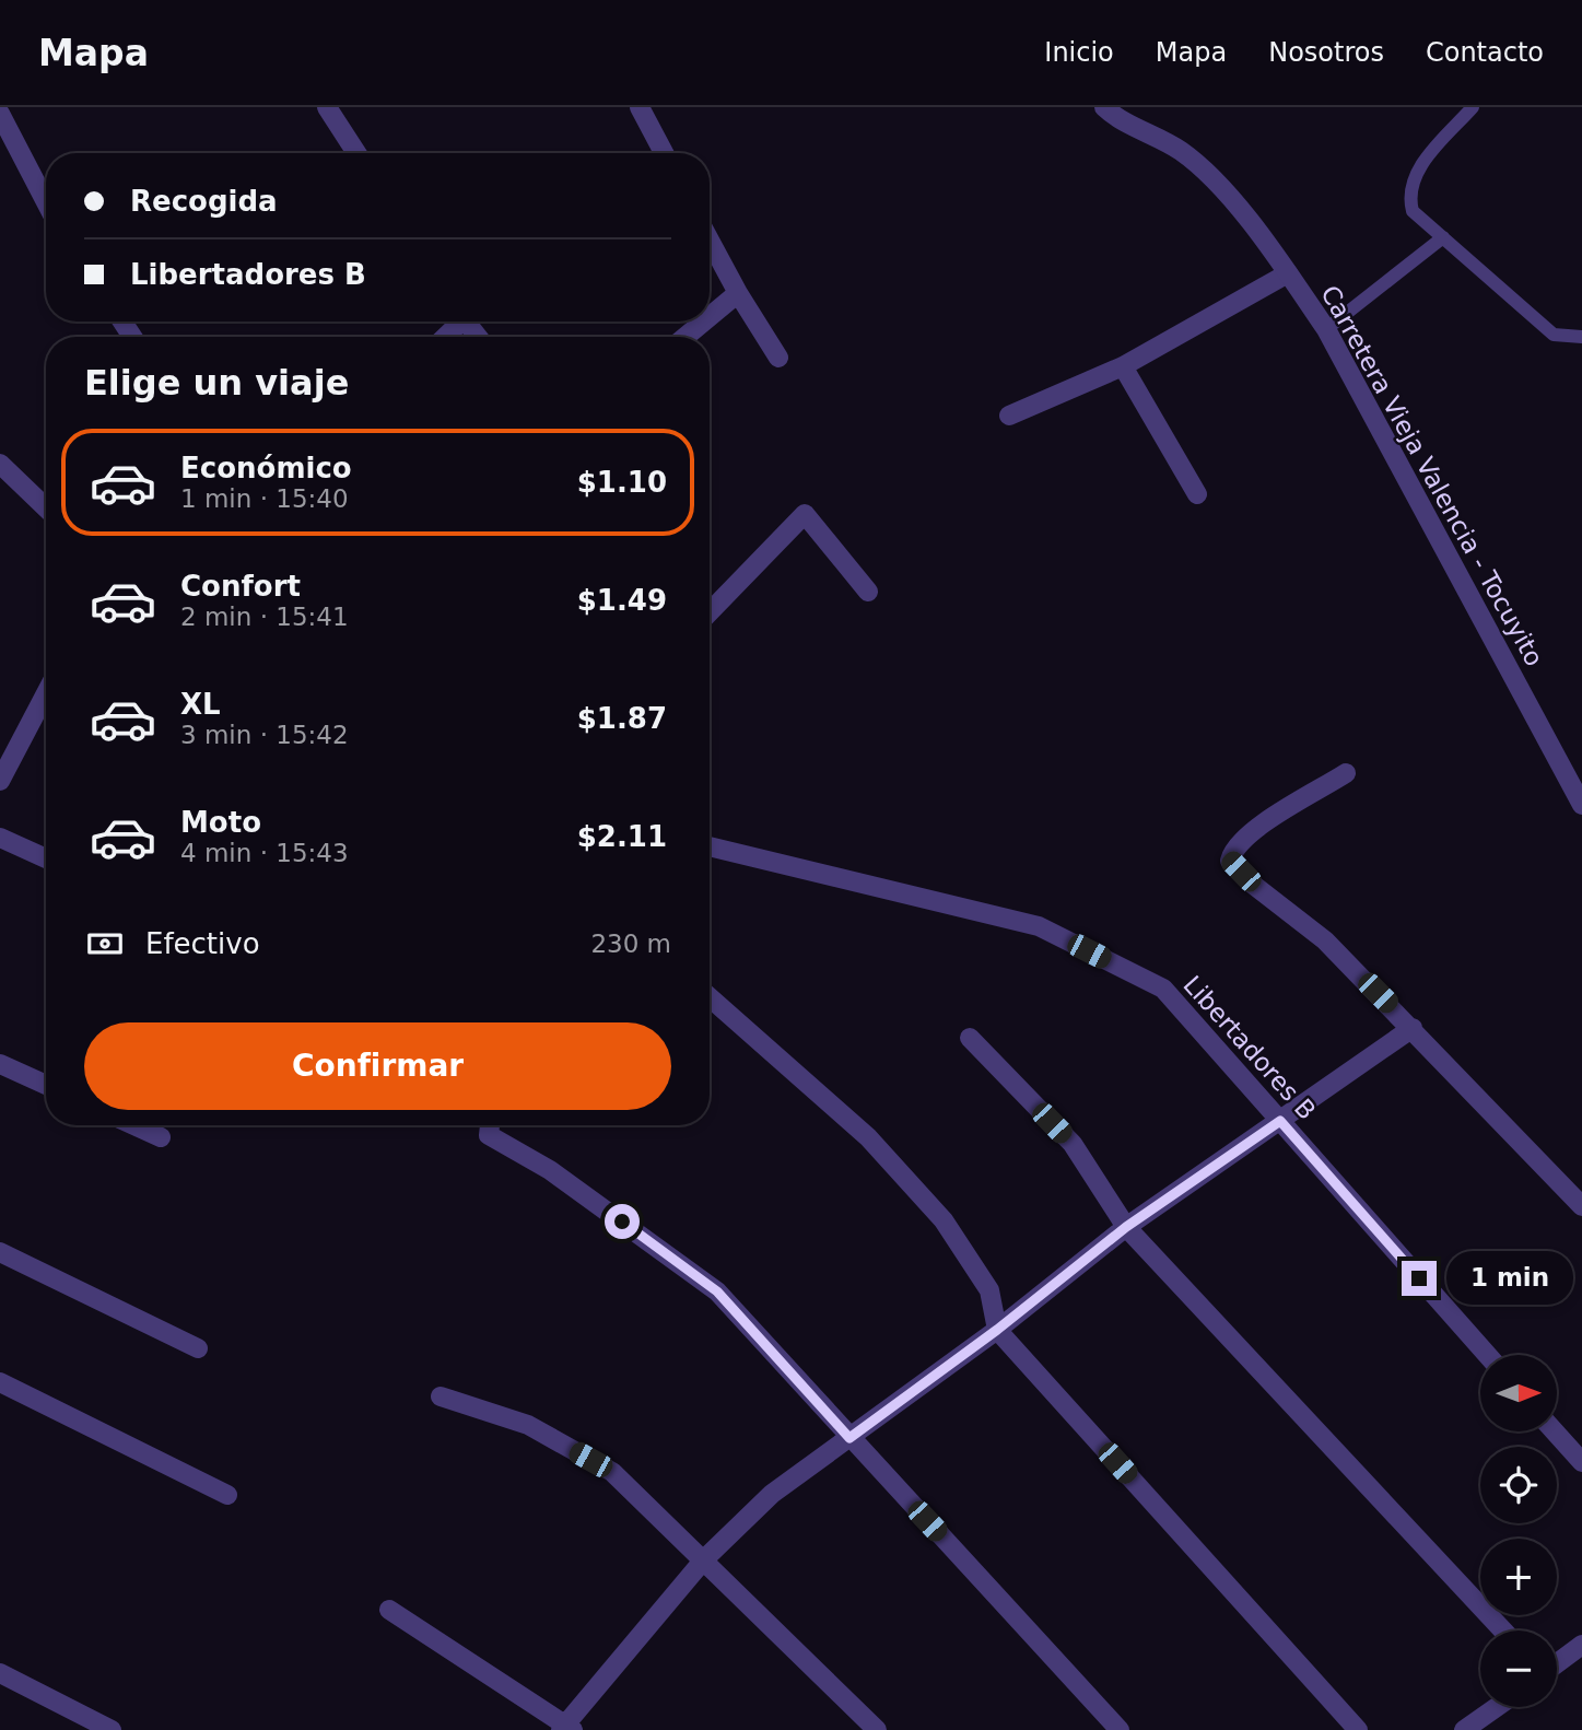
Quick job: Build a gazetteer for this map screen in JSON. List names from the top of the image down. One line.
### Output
{"streets":{"street":["Carretera Vieja Valencia - Tocuyito","Libertadores B"]},"north":"right","page":{"header":"Mapa","nav":["Inicio","Mapa","Nosotros","Contacto"],"banner":["Recogida","Libertadores B"],"heading":"Elige un viaje","list":[{"name":"Económico","note":"1 min · 15:40","value":"$1.10"},{"name":"Confort","note":"2 min · 15:41","value":"$1.49"},{"name":"XL","note":"3 min · 15:42","value":"$1.87"},{"name":"Moto","note":"4 min · 15:43","value":"$2.11"}],"pay":["Efectivo","230 m"],"buttons":"Confirmar","bubble":"1 min","map_buttons":["+","−"]}}
